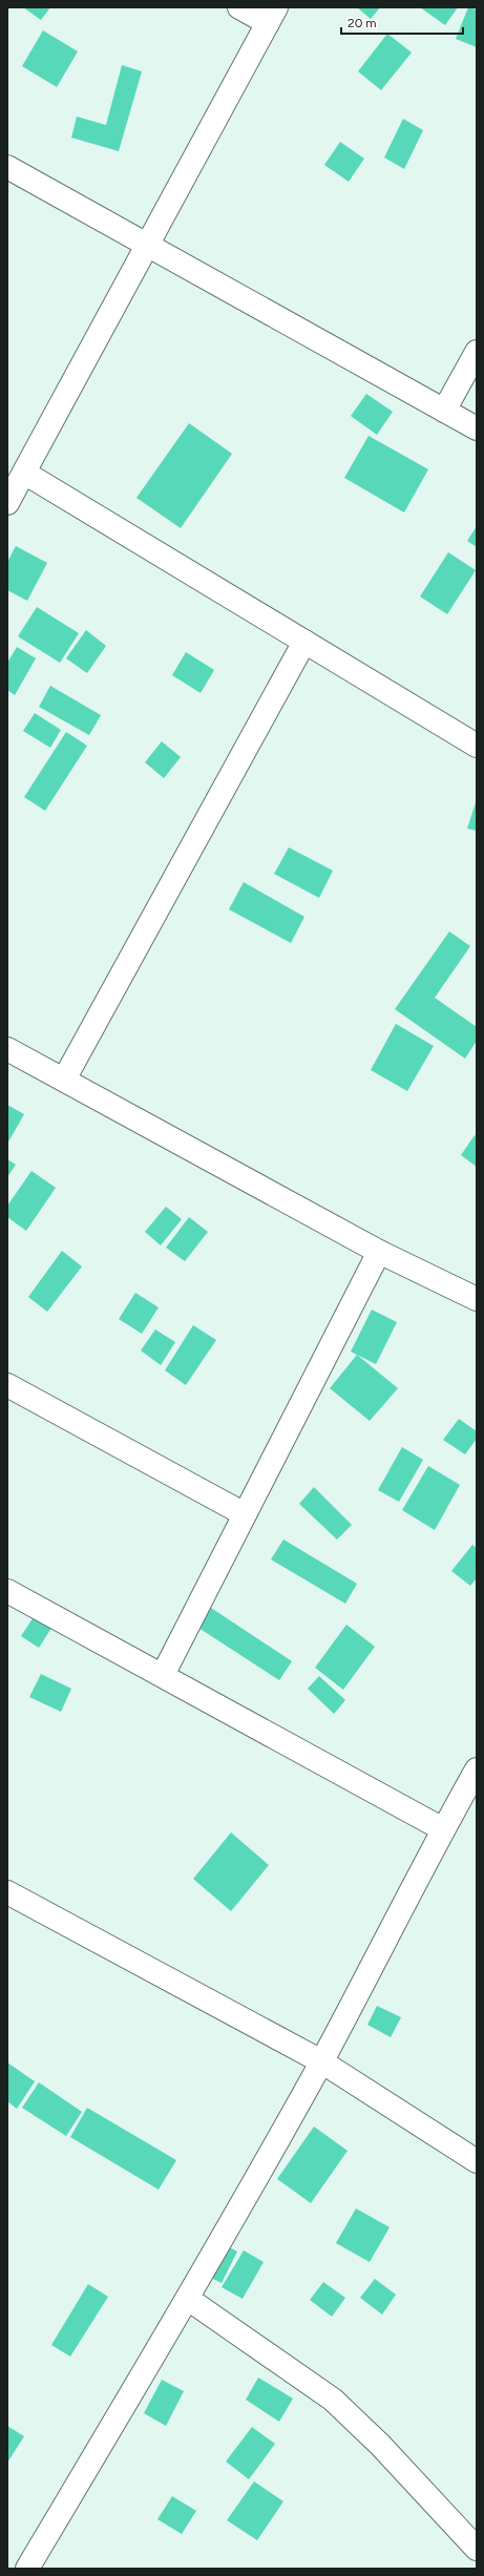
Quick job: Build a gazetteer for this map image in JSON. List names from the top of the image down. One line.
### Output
{"scale_bar":"20 m"}
